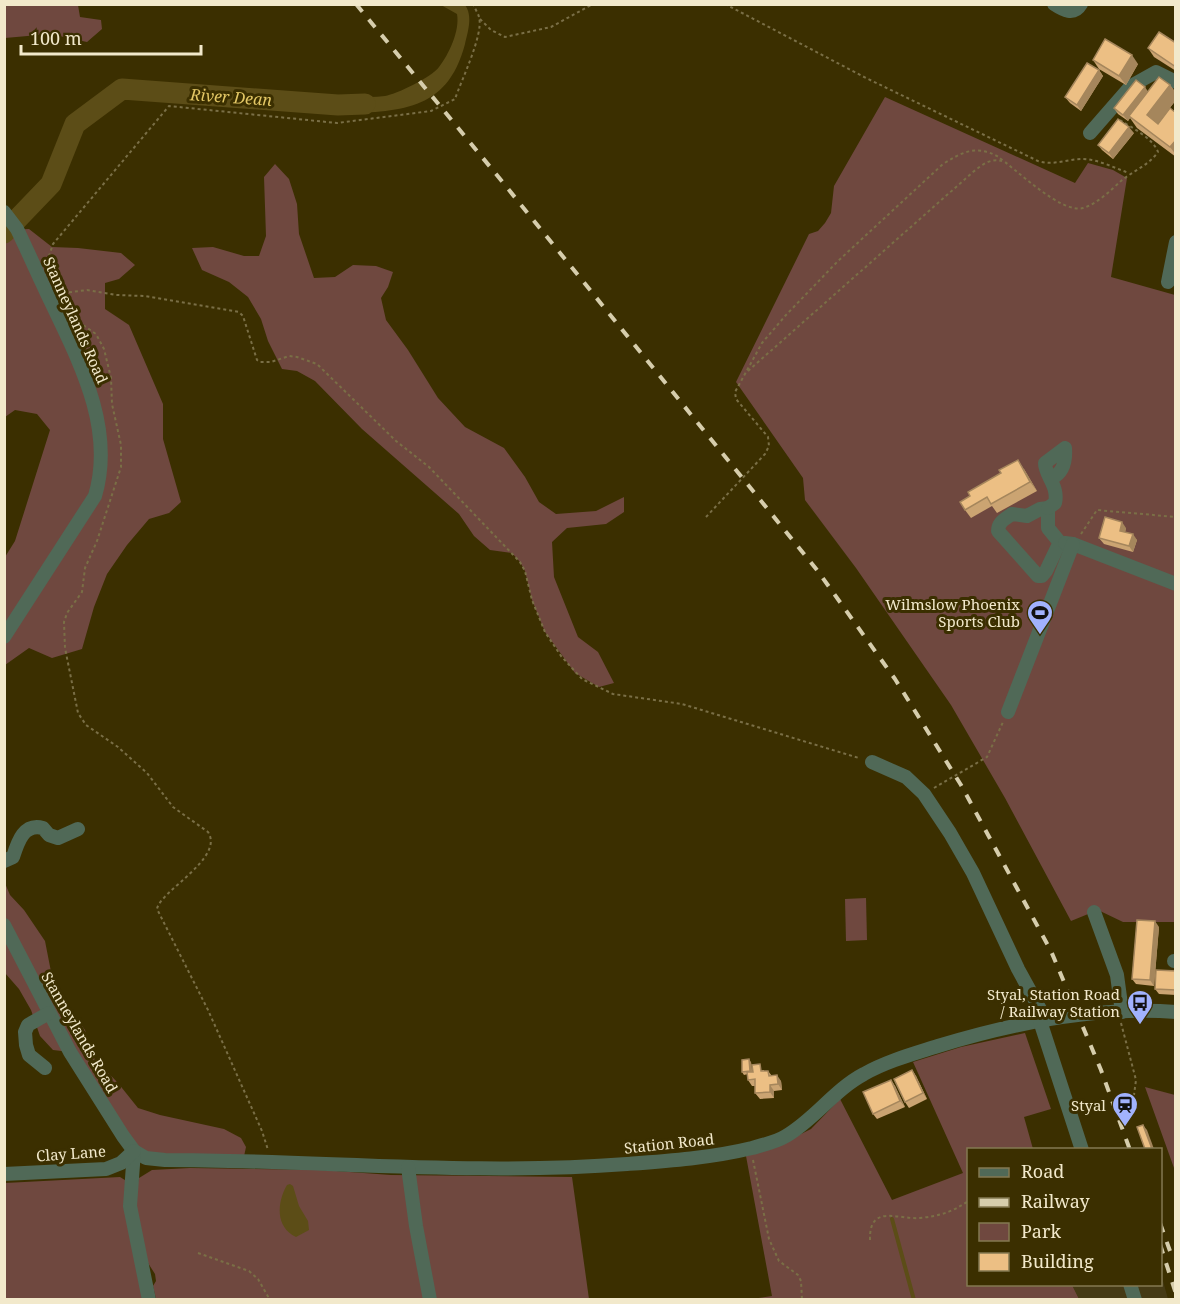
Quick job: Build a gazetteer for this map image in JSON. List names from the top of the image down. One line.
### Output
{"streets":{"street":["Stanneylands Road","Station Road","Clay Lane"]},"crossings":[["Stanneylands Road","Station Road"],["Stanneylands Road","Clay Lane"],["Station Road","Clay Lane"]],"water":["River Dean"],"places":{"sports":["Wilmslow Phoenix Sports Club"],"bus stop":["Styal, Station Road / Railway Station"],"station":["Styal"]},"legend":["Road","Railway","Park","Building"],"scale_bar":"100 m"}
